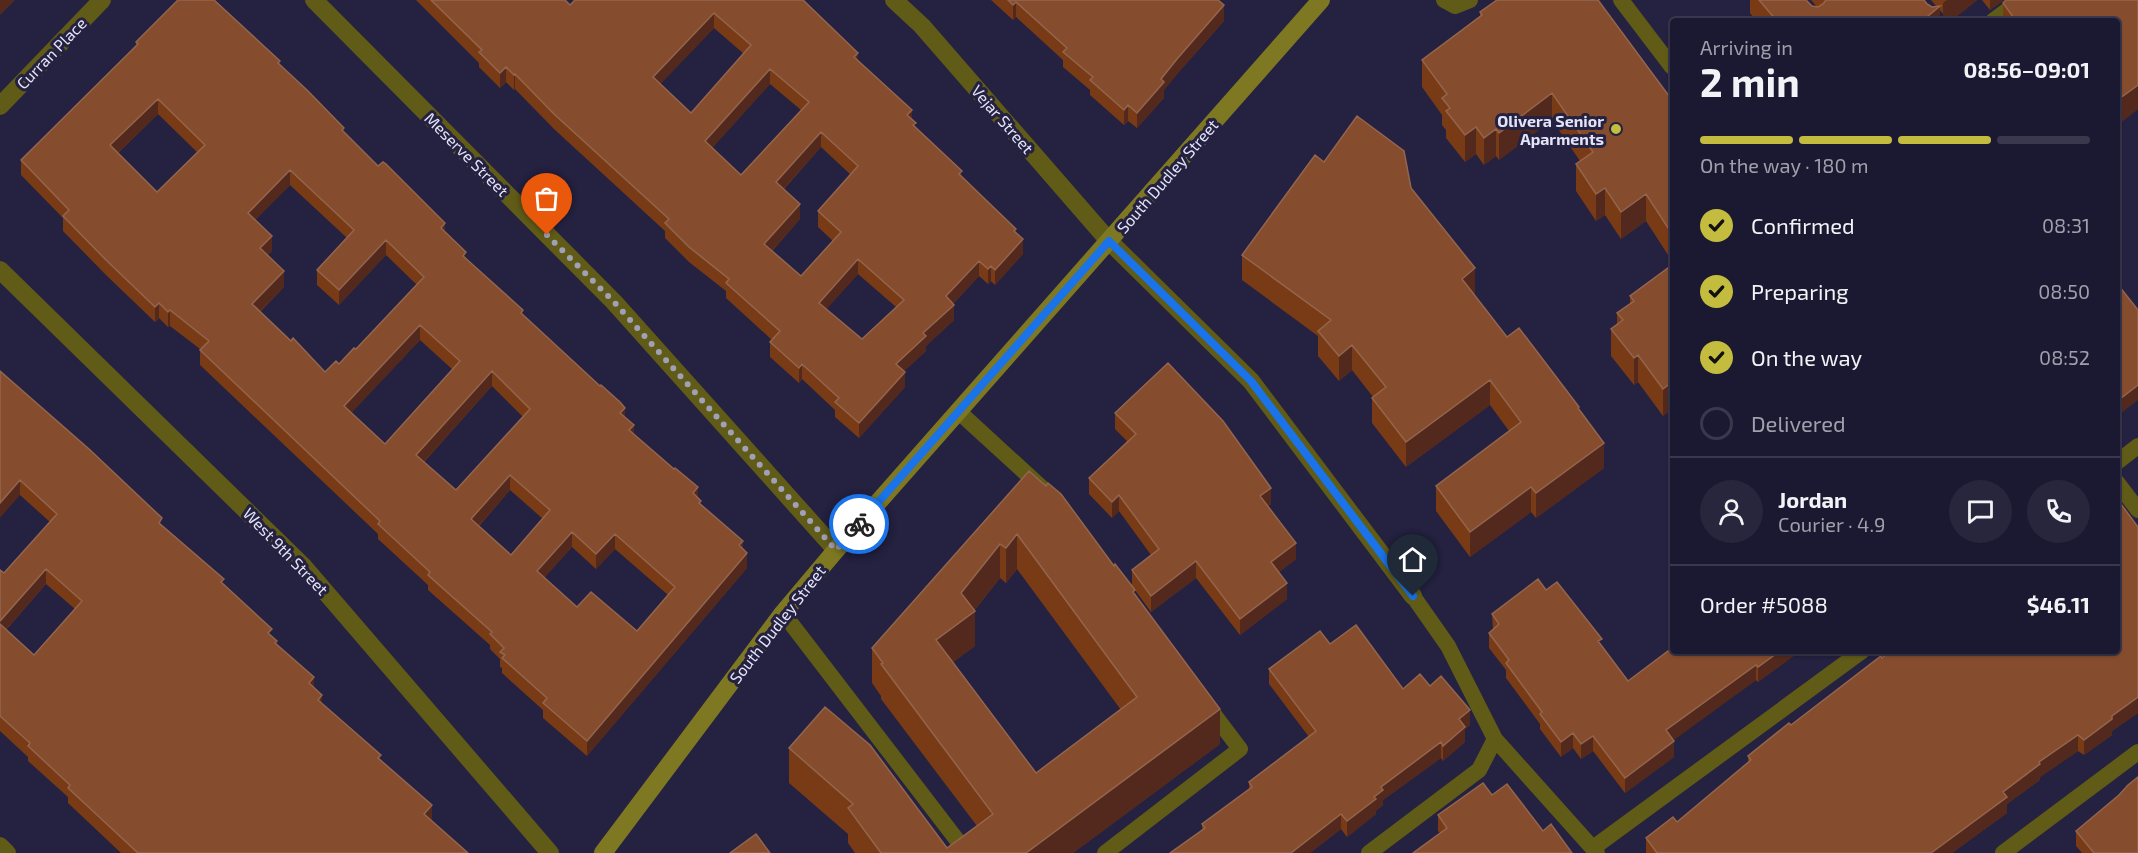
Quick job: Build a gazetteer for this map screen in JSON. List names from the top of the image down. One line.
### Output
{"streets":{"street":["Curran Place","Vejar Street","Meserve Street","South Dudley Street","West 9th Street"]},"crossings":[["Vejar Street","South Dudley Street"],["Meserve Street","South Dudley Street"]],"places":["Olivera Senior Aparments"],"page":{"heading":["2 min","Arriving in","08:56–09:01"],"panel":["Jordan","Courier · 4.9","Order #5088","$46.11"],"bar":"On the way · 180 m","list":[["Confirmed","08:31"],["Preparing","08:50"],["On the way","08:52"],"Delivered"]}}
